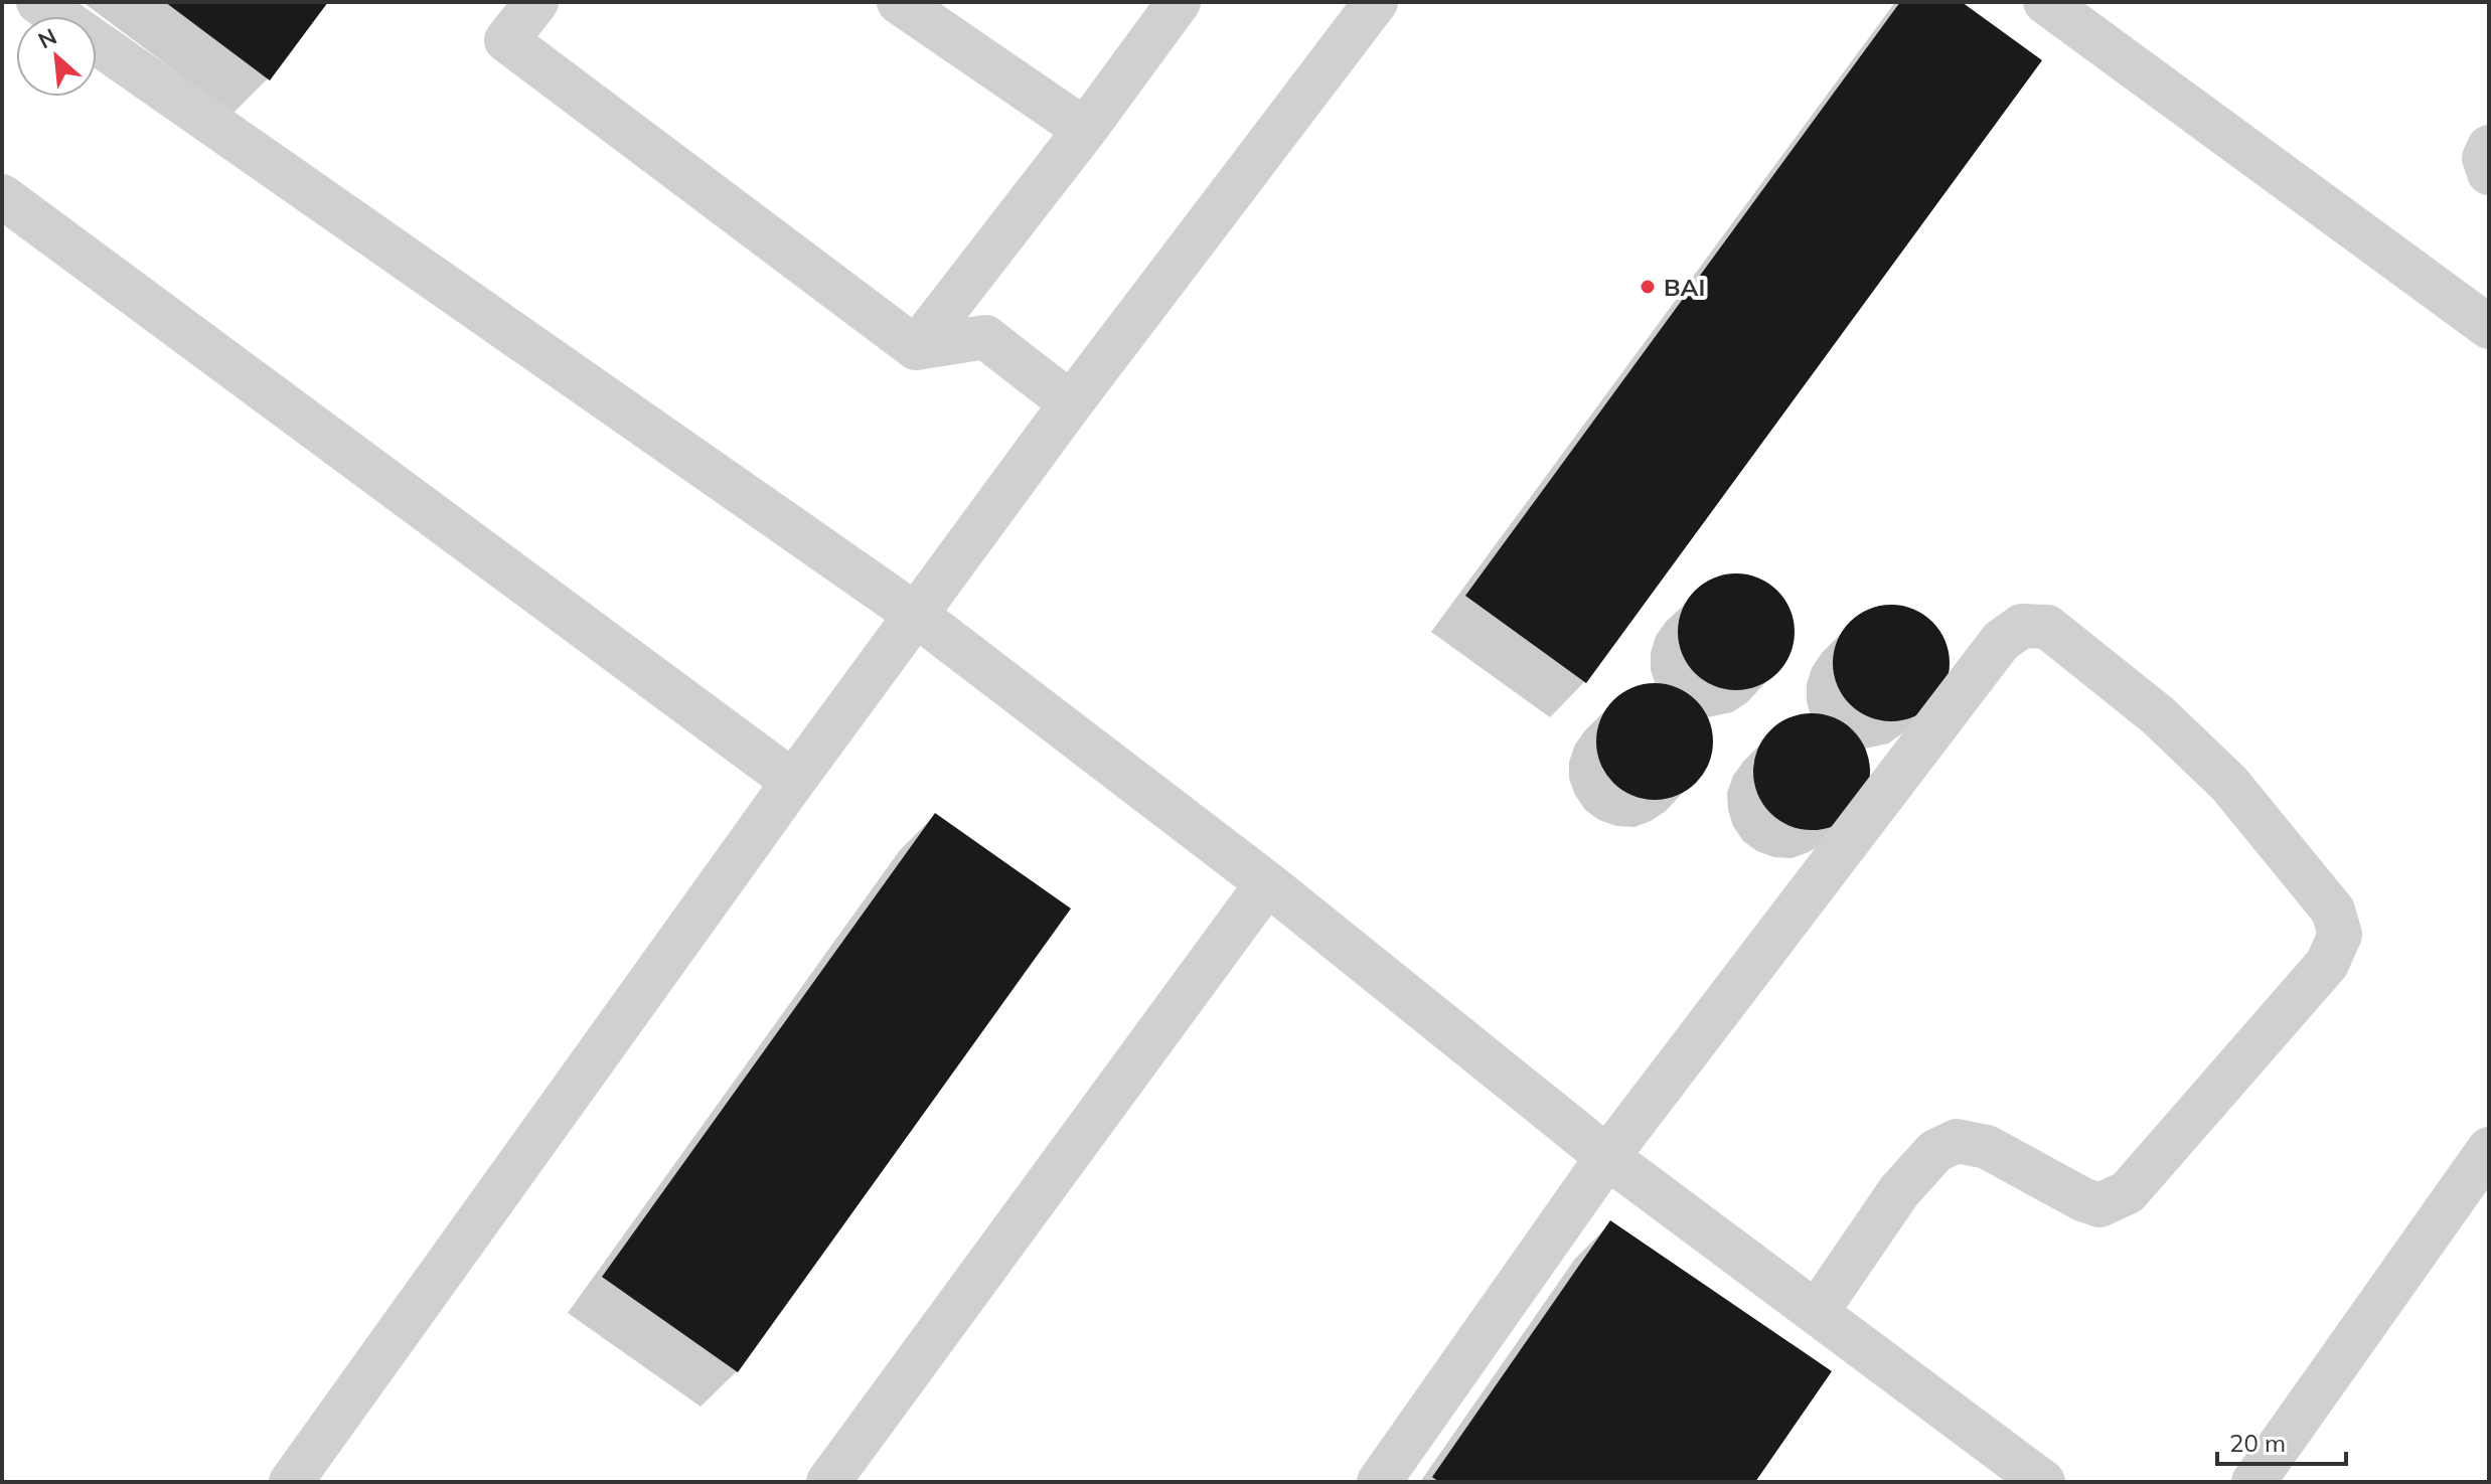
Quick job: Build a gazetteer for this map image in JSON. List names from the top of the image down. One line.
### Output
{"places":["BAI"],"scale_bar":"20 m","north":"top left"}
